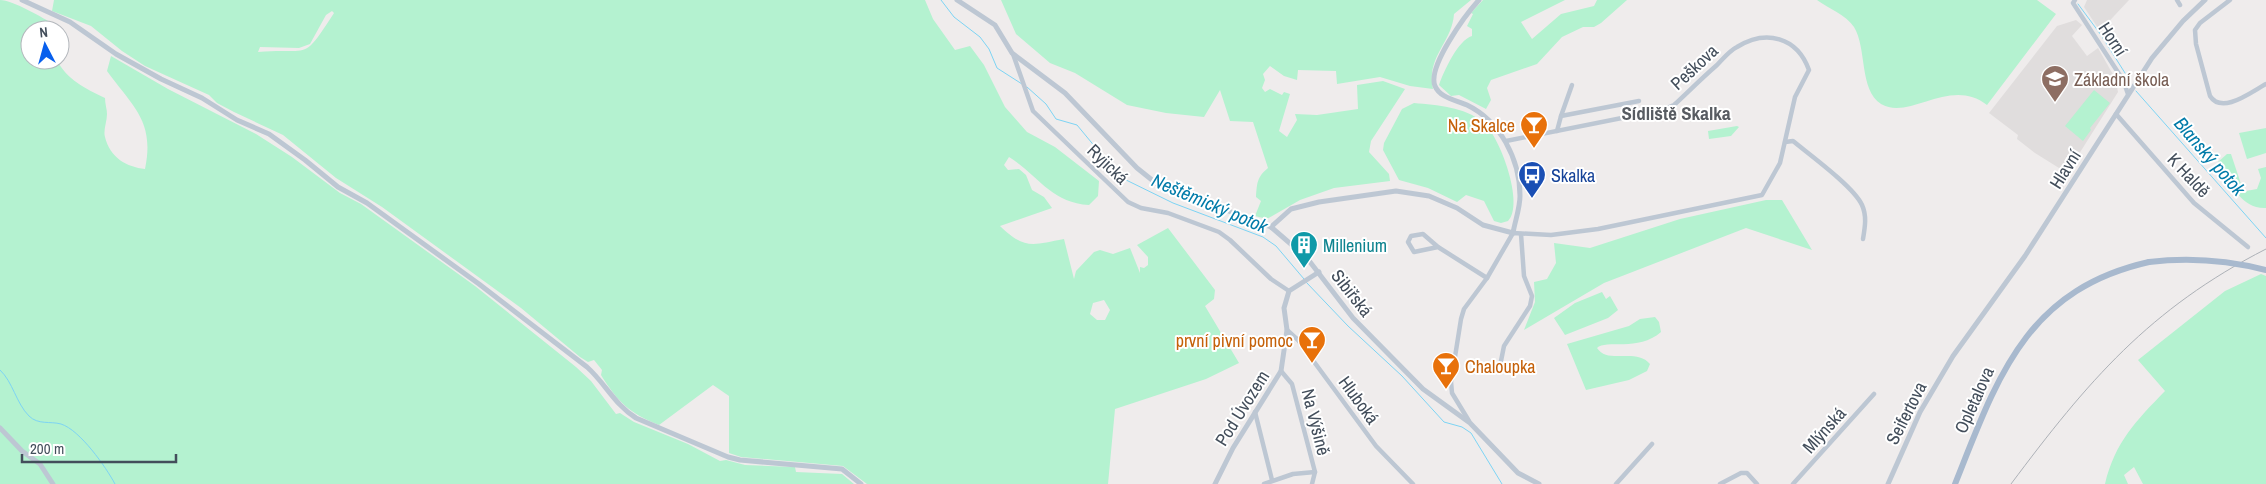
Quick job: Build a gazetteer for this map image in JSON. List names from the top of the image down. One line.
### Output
{"streets":{"main road":["Opletalova"],"street":["Horní","Peškova","Ryjická","Hlavní","K Haldě","Sibiřská","Hluboká","Pod Úvozem","Seifertova","Na Výšině","Mlýnská"]},"crossings":[["Horní","Hlavní"],["Ryjická","Sibiřská"],["Ryjická","Pod Úvozem"],["Hlavní","K Haldě"],["Hlavní","Seifertova"],["Hluboká","Pod Úvozem"],["Pod Úvozem","Na Výšině"]],"districts":["Sídliště Skalka"],"water":["Blanský potok","Neštěmický potok"],"places":{"school or university":["Základní škola"],"bar":["Na Skalce","první pivní pomoc","Chaloupka"],"bus stop":["Skalka"],"building":["Millenium"]},"scale_bar":"200 m","north":"top"}
